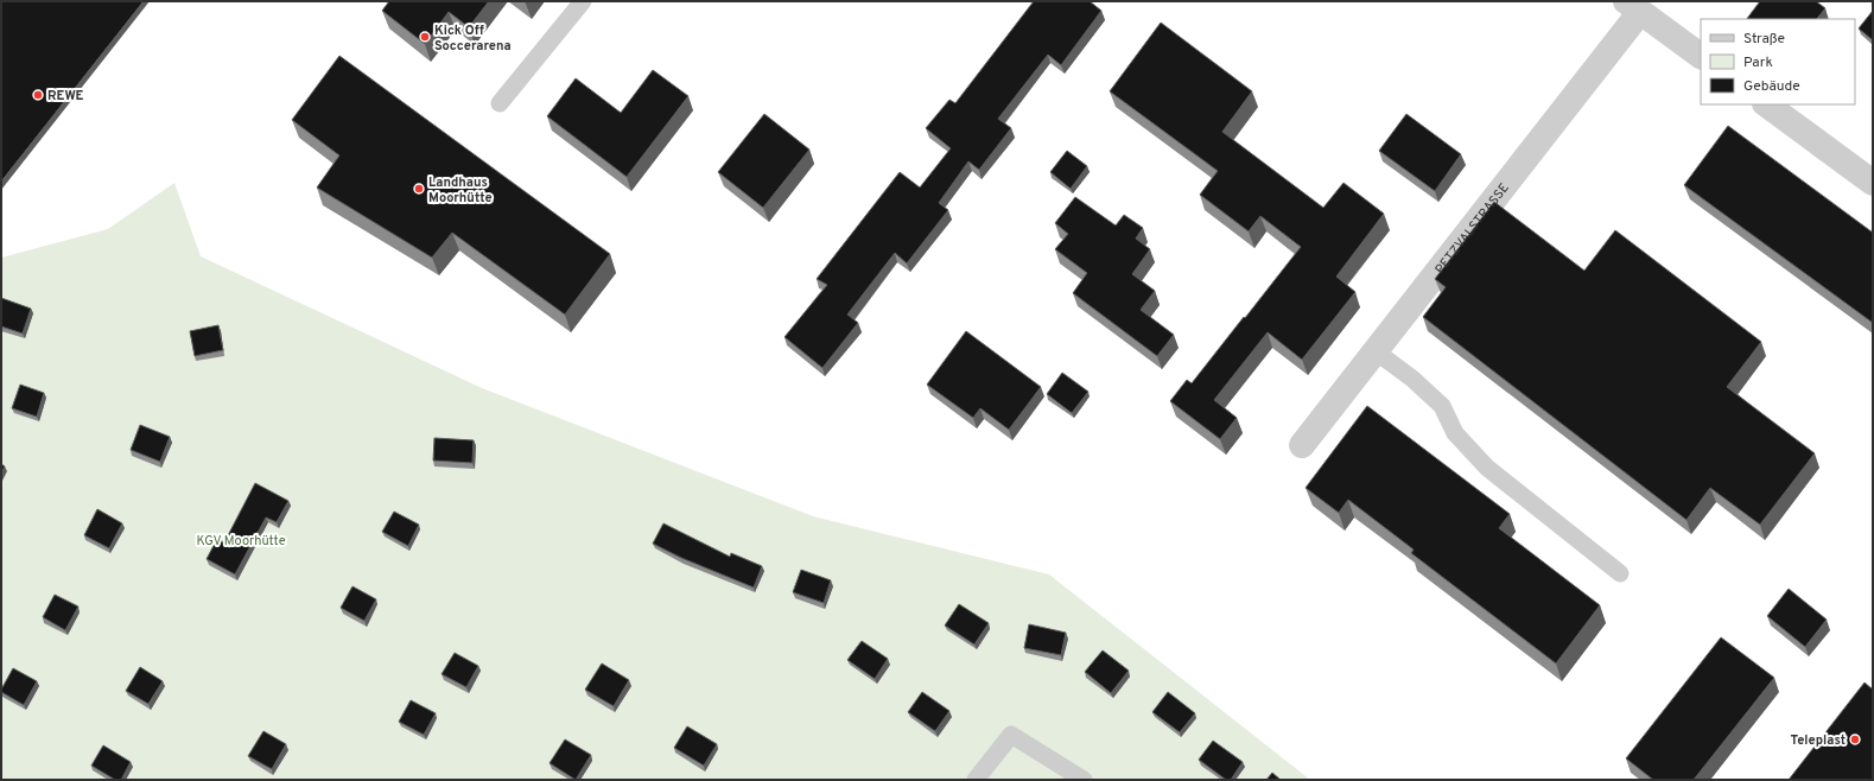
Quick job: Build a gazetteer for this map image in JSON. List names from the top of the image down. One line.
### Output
{"streets":{"street":["PETZVALSTRASSE"]},"parks":["KGV Moorhütte"],"places":["Kick Off Soccerarena","REWE","Landhaus Moorhütte","Teleplast"],"legend":["Straße","Park","Gebäude"]}
